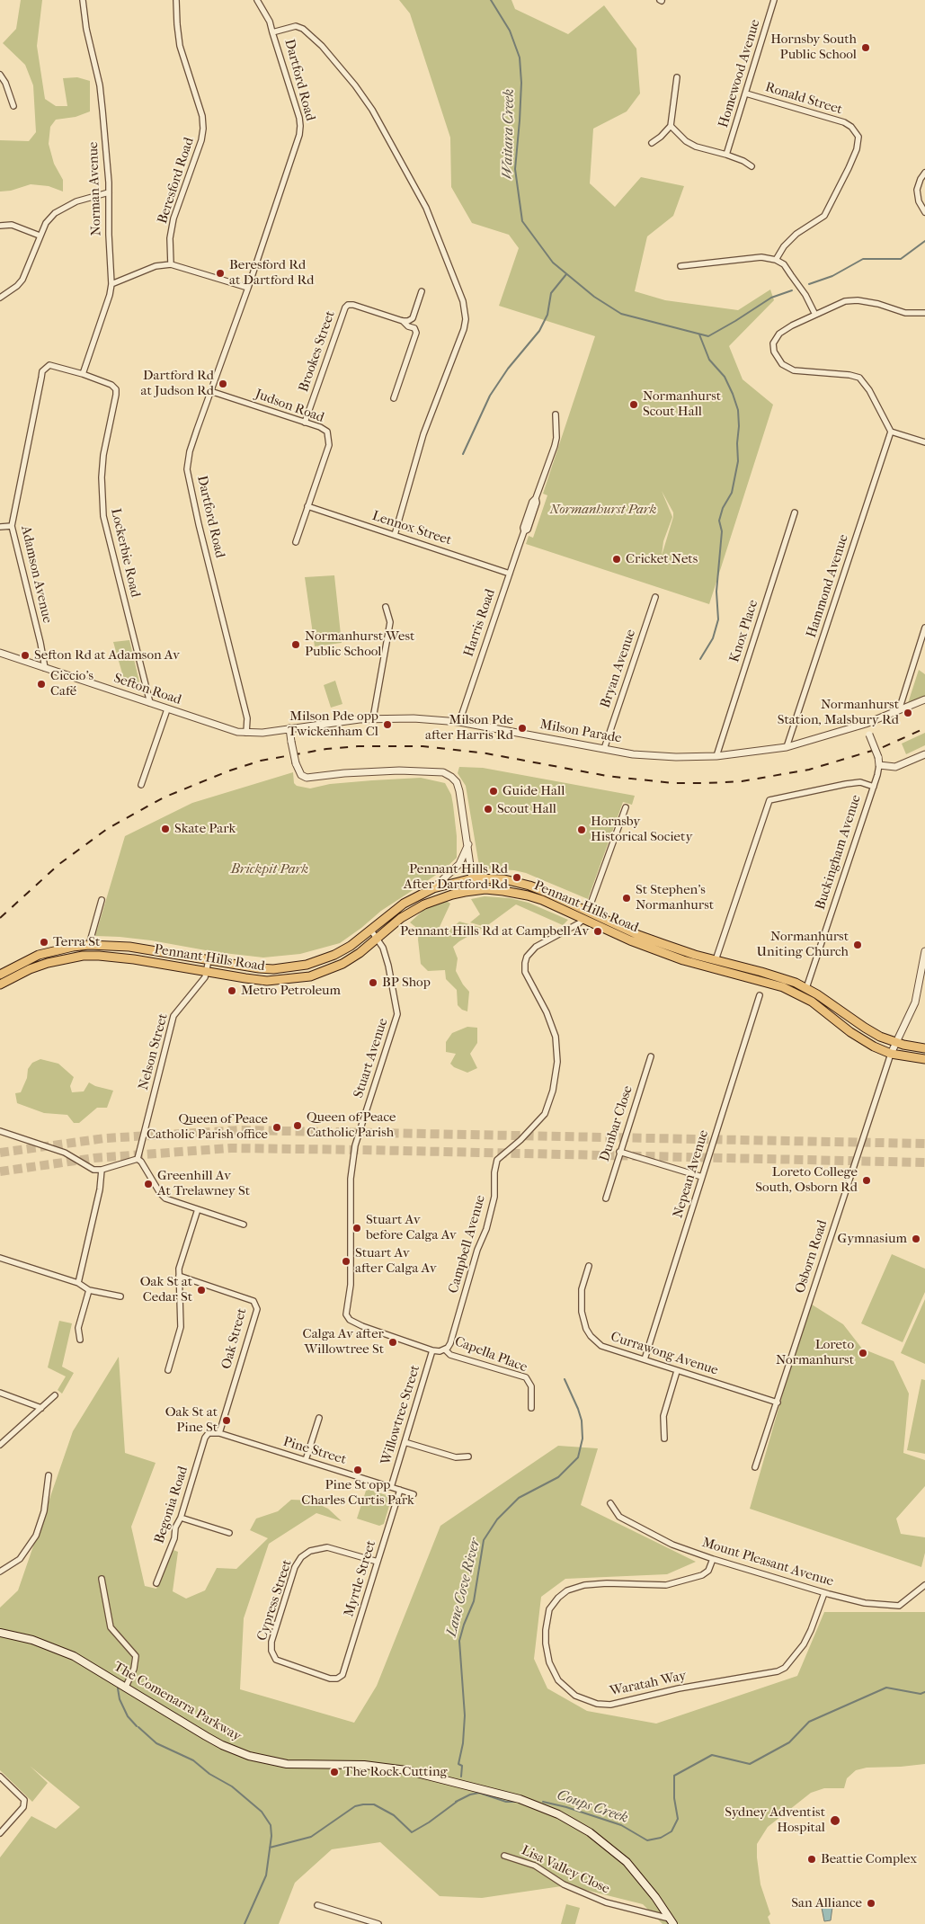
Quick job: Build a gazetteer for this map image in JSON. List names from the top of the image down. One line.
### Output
{"streets":{"highway":["Pennant Hills Road"],"main road":["The Comenarra Parkway"],"street":["Homewood Avenue","Dartford Road","Ronald Street","Beresford Road","Norman Avenue","Brookes Street","Judson Road","Lennox Street","Lockerbie Road","Adamson Avenue","Hammond Avenue","Harris Road","Knox Place","Bryan Avenue","Sefton Road","Milson Parade","Buckingham Avenue","Nelson Street","Stuart Avenue","Dunbar Close","Nepean Avenue","Campbell Avenue","Osborn Road","Oak Street","Currawong Avenue","Capella Place","Willowtree Street","Pine Street","Begonia Road","Mount Pleasant Avenue","Myrtle Street","Cypress Street","Waratah Way","Lisa Valley Close"]},"crossings":[["Homewood Avenue","Ronald Street"],["Dartford Road","Judson Road"],["Dartford Road","Lennox Street"],["Dartford Road","Sefton Road"],["Norman Avenue","Lockerbie Road"],["Norman Avenue","Adamson Avenue"],["Brookes Street","Judson Road"],["Judson Road","Lennox Street"],["Lennox Street","Harris Road"],["Lockerbie Road","Adamson Avenue"],["Lockerbie Road","Sefton Road"],["Adamson Avenue","Sefton Road"],["Hammond Avenue","Milson Parade"],["Harris Road","Milson Parade"],["Knox Place","Milson Parade"],["Bryan Avenue","Milson Parade"],["Sefton Road","Milson Parade"],["Milson Parade","Buckingham Avenue"],["Buckingham Avenue","Pennant Hills Road"],["Pennant Hills Road","Nelson Street"],["Pennant Hills Road","Stuart Avenue"],["Pennant Hills Road","Campbell Avenue"],["Pennant Hills Road","Osborn Road"],["Stuart Avenue","Willowtree Street"],["Nepean Avenue","Currawong Avenue"],["Campbell Avenue","Capella Place"],["Osborn Road","Currawong Avenue"],["Oak Street","Pine Street"],["Willowtree Street","Pine Street"],["Pine Street","Begonia Road"],["Pine Street","Myrtle Street"],["Mount Pleasant Avenue","Waratah Way"],["Myrtle Street","Cypress Street"],["The Comenarra Parkway","Lisa Valley Close"]],"water":["Waitara Creek","Lane Cove River","Coups Creek"],"parks":["Normanhurst Park","Brickpit Park"],"places":["Hornsby South Public School","Beresford Rd at Dartford Rd","Dartford Rd at Judson Rd","Normanhurst Scout Hall","Cricket Nets","Normanhurst West Public School","Sefton Rd at Adamson Av","Ciccio's Café","Normanhurst Station, Malsbury Rd","Milson Pde opp Twickenham Cl","Milson Pde after Harris Rd","Guide Hall","Scout Hall","Skate Park","Hornsby Historical Society","Pennant Hills Rd After Dartford Rd","St Stephen's Normanhurst","Pennant Hills Rd at Campbell Av","Terra St","Normanhurst Uniting Church","BP Shop","Metro Petroleum","Queen of Peace Catholic Parish","Queen of Peace Catholic Parish office","Loreto College South, Osborn Rd","Greenhill Av At Trelawney St","Stuart Av before Calga Av","Gymnasium","Stuart Av after Calga Av","Oak St at Cedar St","Calga Av after Willowtree St","Loreto Normanhurst","Oak St at Pine St","Pine St opp Charles Curtis Park","The Rock Cutting","Sydney Adventist Hospital","Beattie Complex","San Alliance"]}
